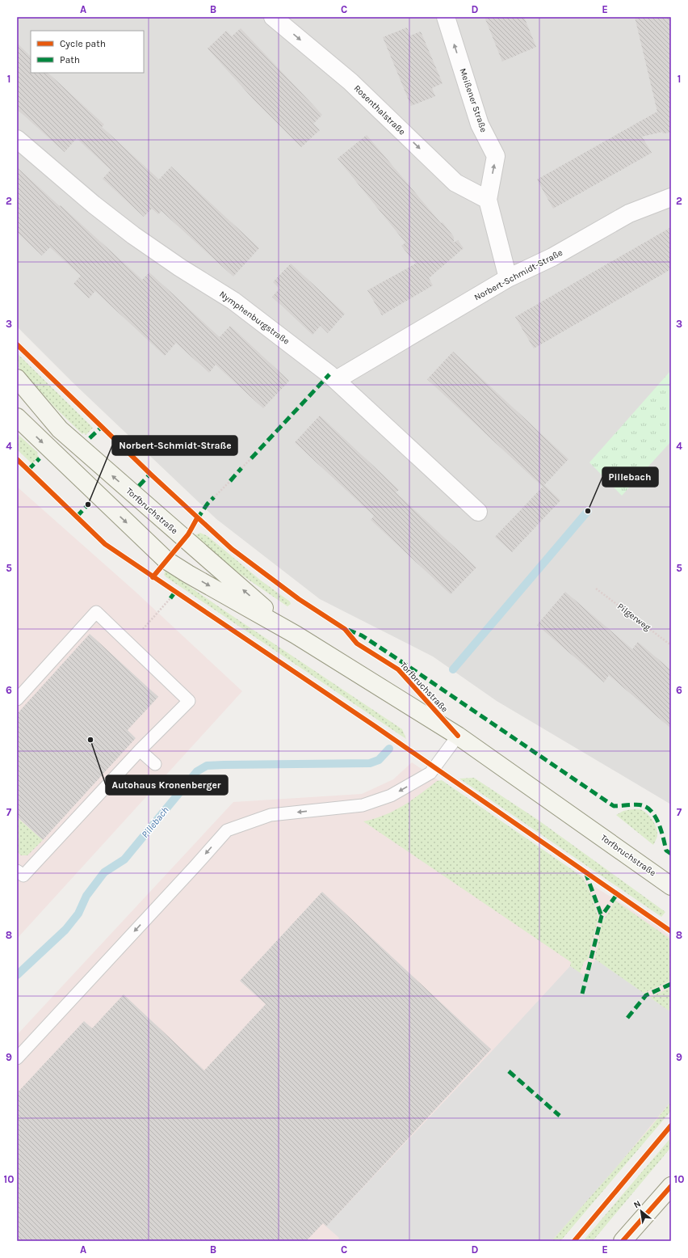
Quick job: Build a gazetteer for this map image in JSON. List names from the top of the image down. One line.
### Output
{"streets":{"main road":["Torfbruchstraße"],"street":["Meißener Straße","Rosenthalstraße","Norbert-Schmidt-Straße","Nymphenburgstraße"],"path":["Pilgerweg"]},"crossings":[["Meißener Straße","Rosenthalstraße"],["Meißener Straße","Norbert-Schmidt-Straße"],["Norbert-Schmidt-Straße","Nymphenburgstraße"]],"one_way":["Meißener Straße","Rosenthalstraße"],"water":["Pillebach"],"places":["Norbert-Schmidt-Straße","Pillebach","Autohaus Kronenberger"],"legend":["Cycle path","Path"],"north":"top left","grid":{"columns":["A","B","C","D","E"],"rows":["1","2","3","4","5","6","7","8","9","10"]}}
